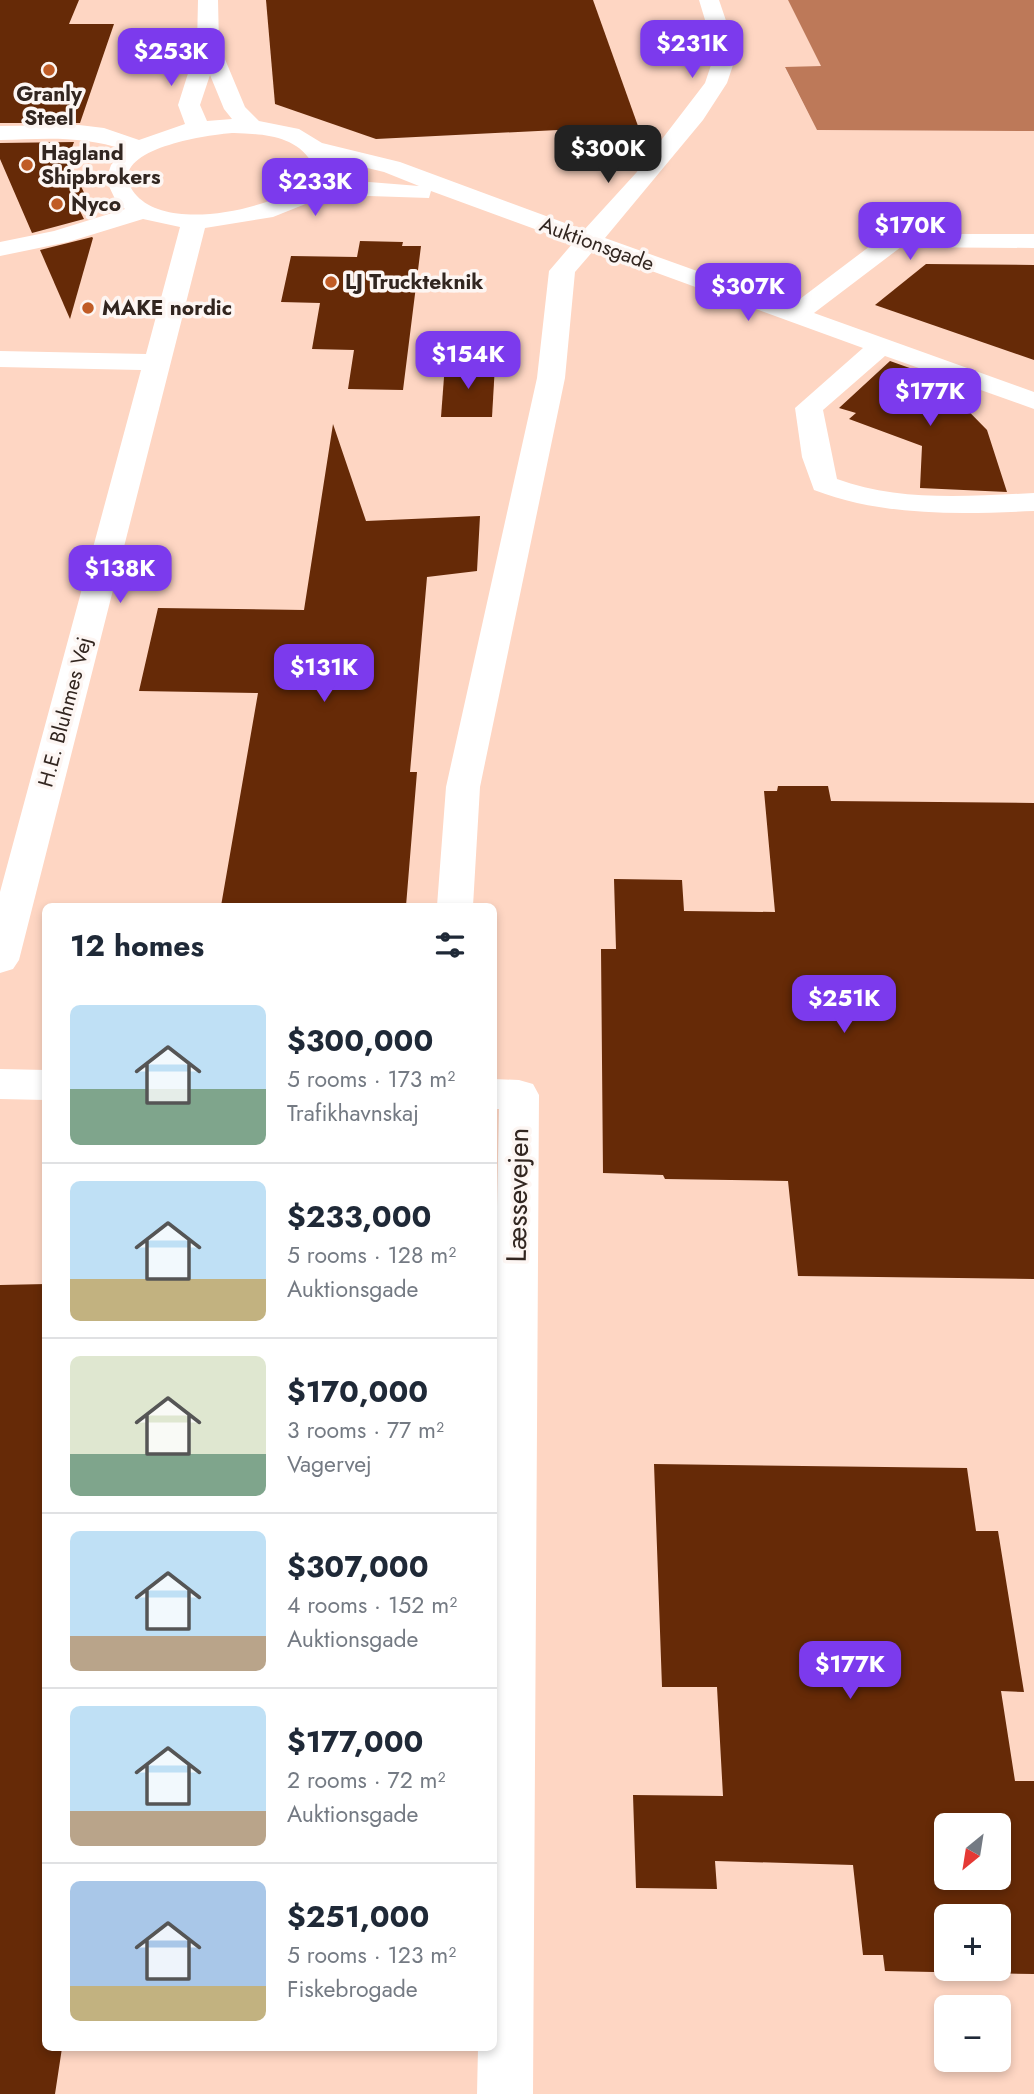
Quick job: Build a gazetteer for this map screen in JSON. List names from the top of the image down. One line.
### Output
{"streets":{"street":["Auktionsgade","H.E. Bluhmes Vej","Læssevejen"]},"places":["Granly Steel","Hagland Shipbrokers","Nyco","LJ Truckteknik","MAKE nordic"],"north":"bottom left","page":{"price":["$231K","$253K","$300K","$233K","$170K","$307K","$154K","$177K","$138K","$131K","$251K","$177K"],"heading":"12 homes","list":[{"name":"$300,000","note":"5 rooms · 173 m² · Trafikhavnskaj"},{"name":"$233,000","note":"5 rooms · 128 m² · Auktionsgade"},{"name":"$170,000","note":"3 rooms · 77 m² · Vagervej"},{"name":"$307,000","note":"4 rooms · 152 m² · Auktionsgade"},{"name":"$177,000","note":"2 rooms · 72 m² · Auktionsgade"},{"name":"$251,000","note":"5 rooms · 123 m² · Fiskebrogade"}],"map_buttons":["+","−"]}}
